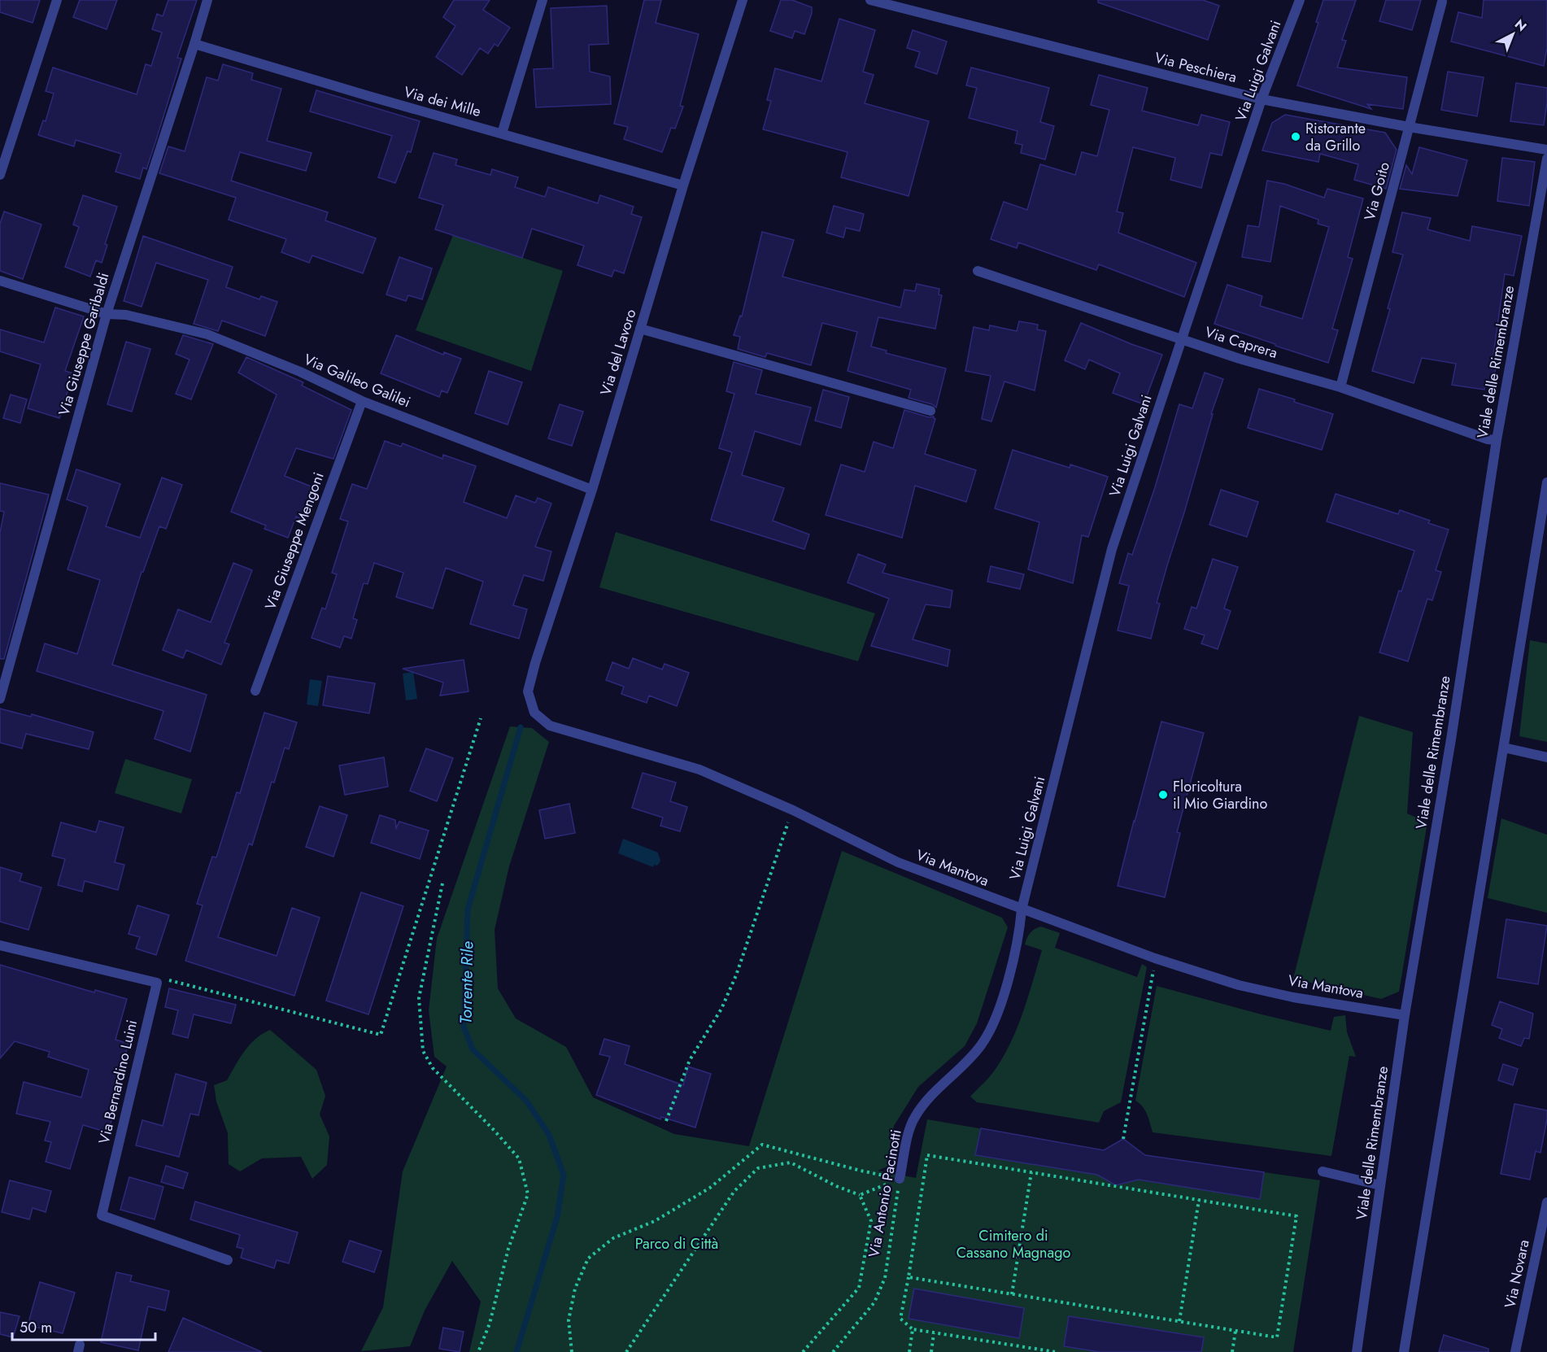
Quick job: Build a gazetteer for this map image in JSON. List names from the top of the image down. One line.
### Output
{"streets":{"street":["Via Peschiera","Via Luigi Galvani","Via dei Mille","Via Goito","Via Caprera","Via Giuseppe Garibaldi","Via del Lavoro","Viale delle Rimembranze","Via Galileo Galilei","Via Giuseppe Mengoni","Via Mantova","Via Bernardino Luini","Via Antonio Pacinotti","Via Novara"]},"crossings":[["Via Peschiera","Via Luigi Galvani"],["Via Peschiera","Via Goito"],["Via Luigi Galvani","Via Caprera"],["Via Luigi Galvani","Via Mantova"],["Via Luigi Galvani","Via Antonio Pacinotti"],["Via dei Mille","Via Giuseppe Garibaldi"],["Via dei Mille","Via del Lavoro"],["Via Goito","Via Caprera"],["Via Caprera","Viale delle Rimembranze"],["Via Giuseppe Garibaldi","Via Galileo Galilei"],["Via del Lavoro","Via Galileo Galilei"],["Via del Lavoro","Via Mantova"],["Viale delle Rimembranze","Via Mantova"],["Via Galileo Galilei","Via Giuseppe Mengoni"],["Via Mantova","Via Antonio Pacinotti"]],"water":["Torrente Rile"],"parks":["Cimitero di Cassano Magnago","Parco di Città"],"places":["Ristorante da Grillo","Floricoltura il Mio Giardino"],"scale_bar":"50 m","north":"top right"}
